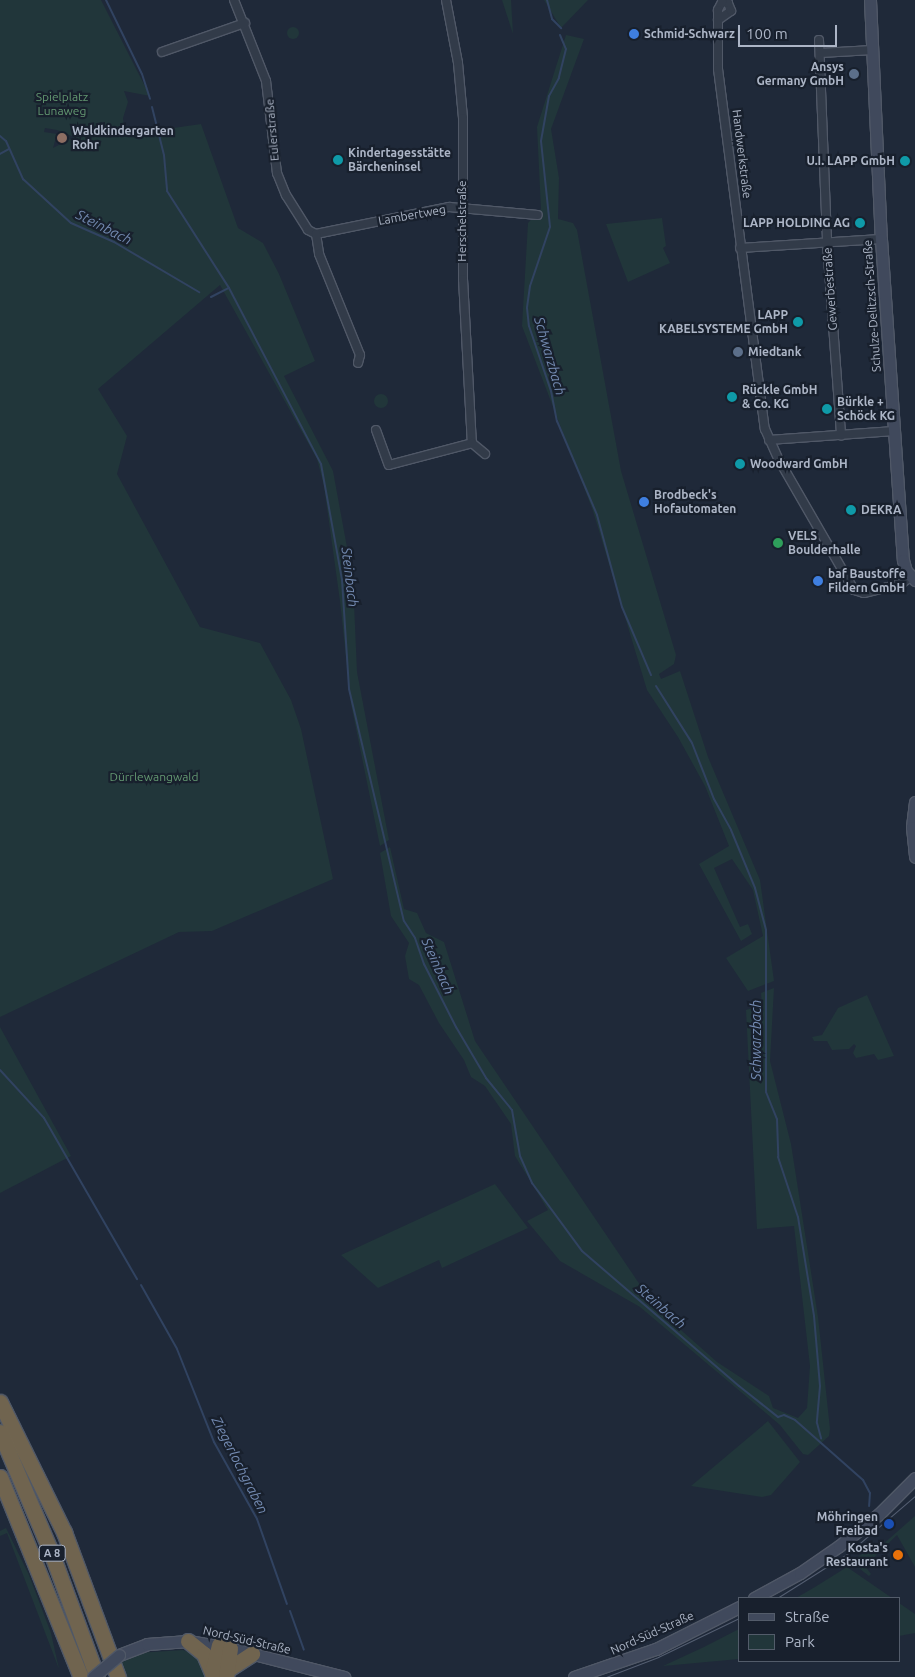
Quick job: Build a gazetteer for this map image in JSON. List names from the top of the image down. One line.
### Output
{"streets":{"highway":["A 8"],"main road":["Schulze-Delitzsch-Straße","Nord-Süd-Straße"],"street":["Eulerstraße","Handwerkstraße","Lambertweg","Herschelstraße","Gewerbestraße"]},"crossings":[["Eulerstraße","Lambertweg"],["Handwerkstraße","Schulze-Delitzsch-Straße"],["Lambertweg","Herschelstraße"],["A 8","Nord-Süd-Straße"]],"water":["Steinbach","Schwarzbach","Ziegerlochgraben"],"parks":["Spielplatz Lunaweg","Dürrlewangwald"],"places":["Schmid-Schwarz","Ansys Germany GmbH","Waldkindergarten Rohr","Kindertagesstätte Bärcheninsel","U.I. LAPP GmbH","LAPP HOLDING AG","LAPP KABELSYSTEME GmbH","Miedtank","Rückle GmbH & Co. KG","Bürkle + Schöck KG","Woodward GmbH","Brodbeck's Hofautomaten","DEKRA","VELS Boulderhalle","baf Baustoffe Fildern GmbH","Möhringen Freibad","Kosta's Restaurant"],"legend":["Straße","Park"],"scale_bar":"100 m"}
